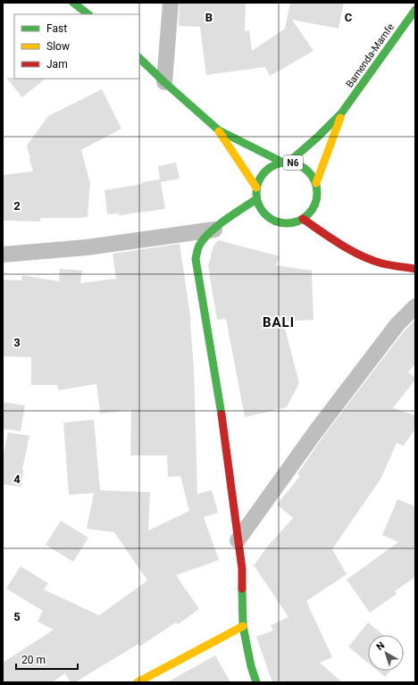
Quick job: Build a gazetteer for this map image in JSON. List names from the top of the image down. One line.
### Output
{"streets":{"main road":["Bamenda-Mamfe","N6"]},"crossings":[["Bamenda-Mamfe","N6"]],"districts":["BALI"],"legend":["Fast","Slow","Jam"],"scale_bar":"20 m","north":"top left","grid":{"columns":["B","C"],"rows":["2","3","4","5"]}}
